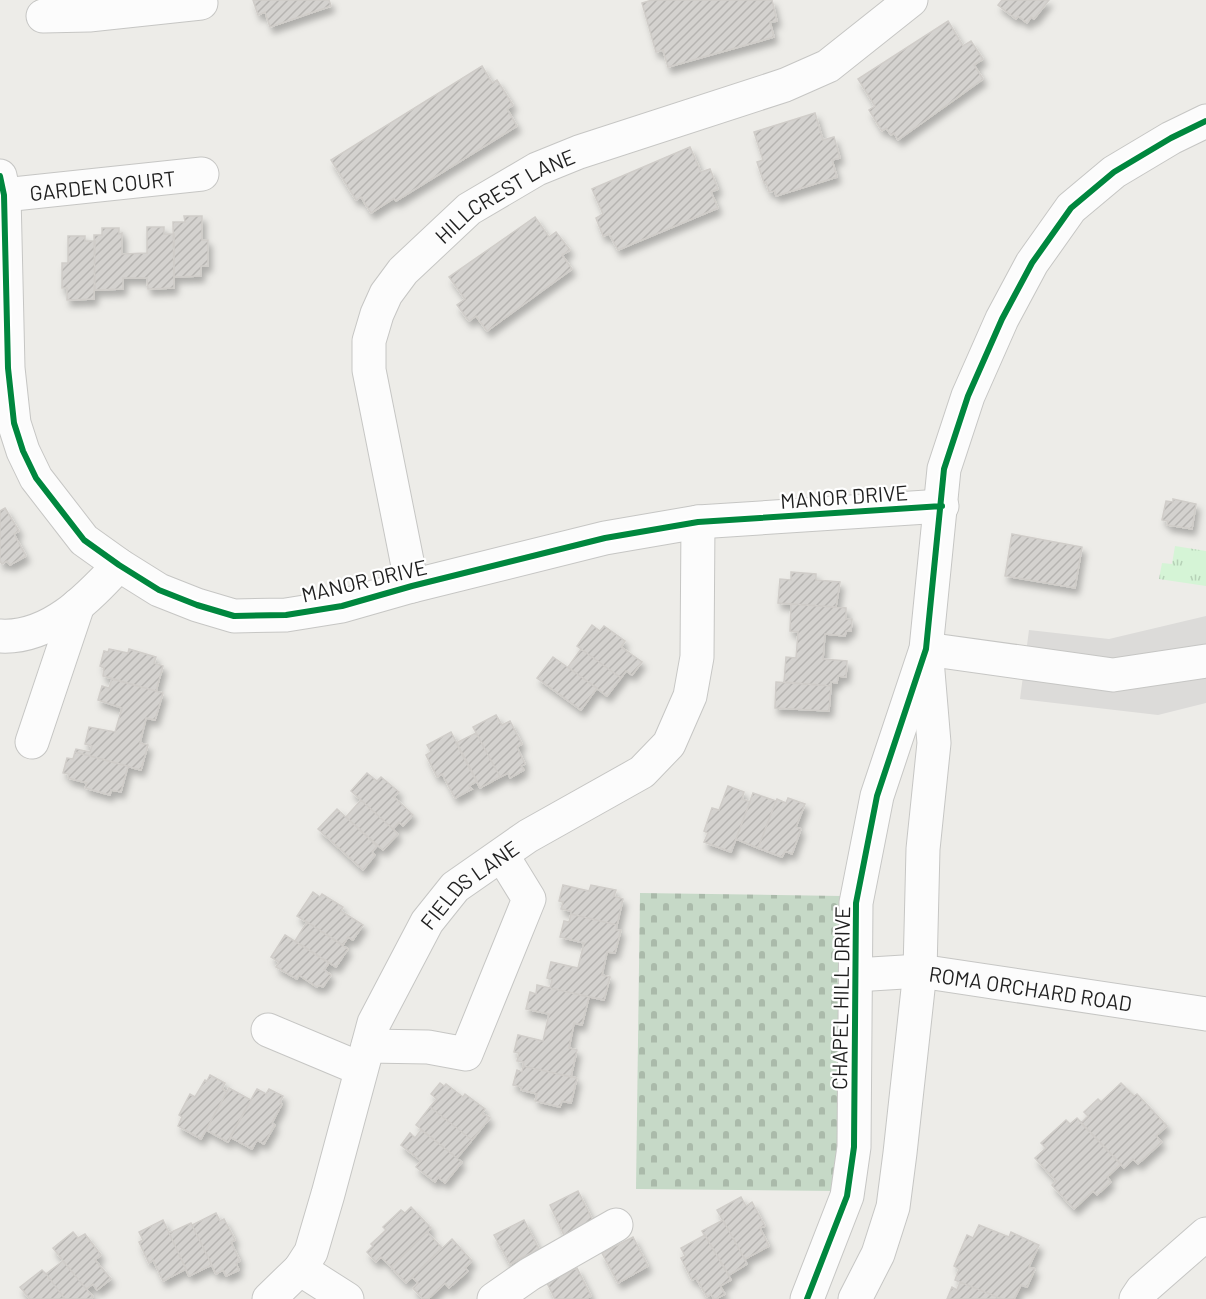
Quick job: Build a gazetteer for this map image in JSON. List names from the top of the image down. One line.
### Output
{"streets":{"street":["GARDEN COURT","HILLCREST LANE","MANOR DRIVE","FIELDS LANE","ROMA ORCHARD ROAD","CHAPEL HILL DRIVE"]},"crossings":[["GARDEN COURT","MANOR DRIVE"],["HILLCREST LANE","MANOR DRIVE"],["MANOR DRIVE","FIELDS LANE"],["MANOR DRIVE","CHAPEL HILL DRIVE"],["ROMA ORCHARD ROAD","CHAPEL HILL DRIVE"]]}
